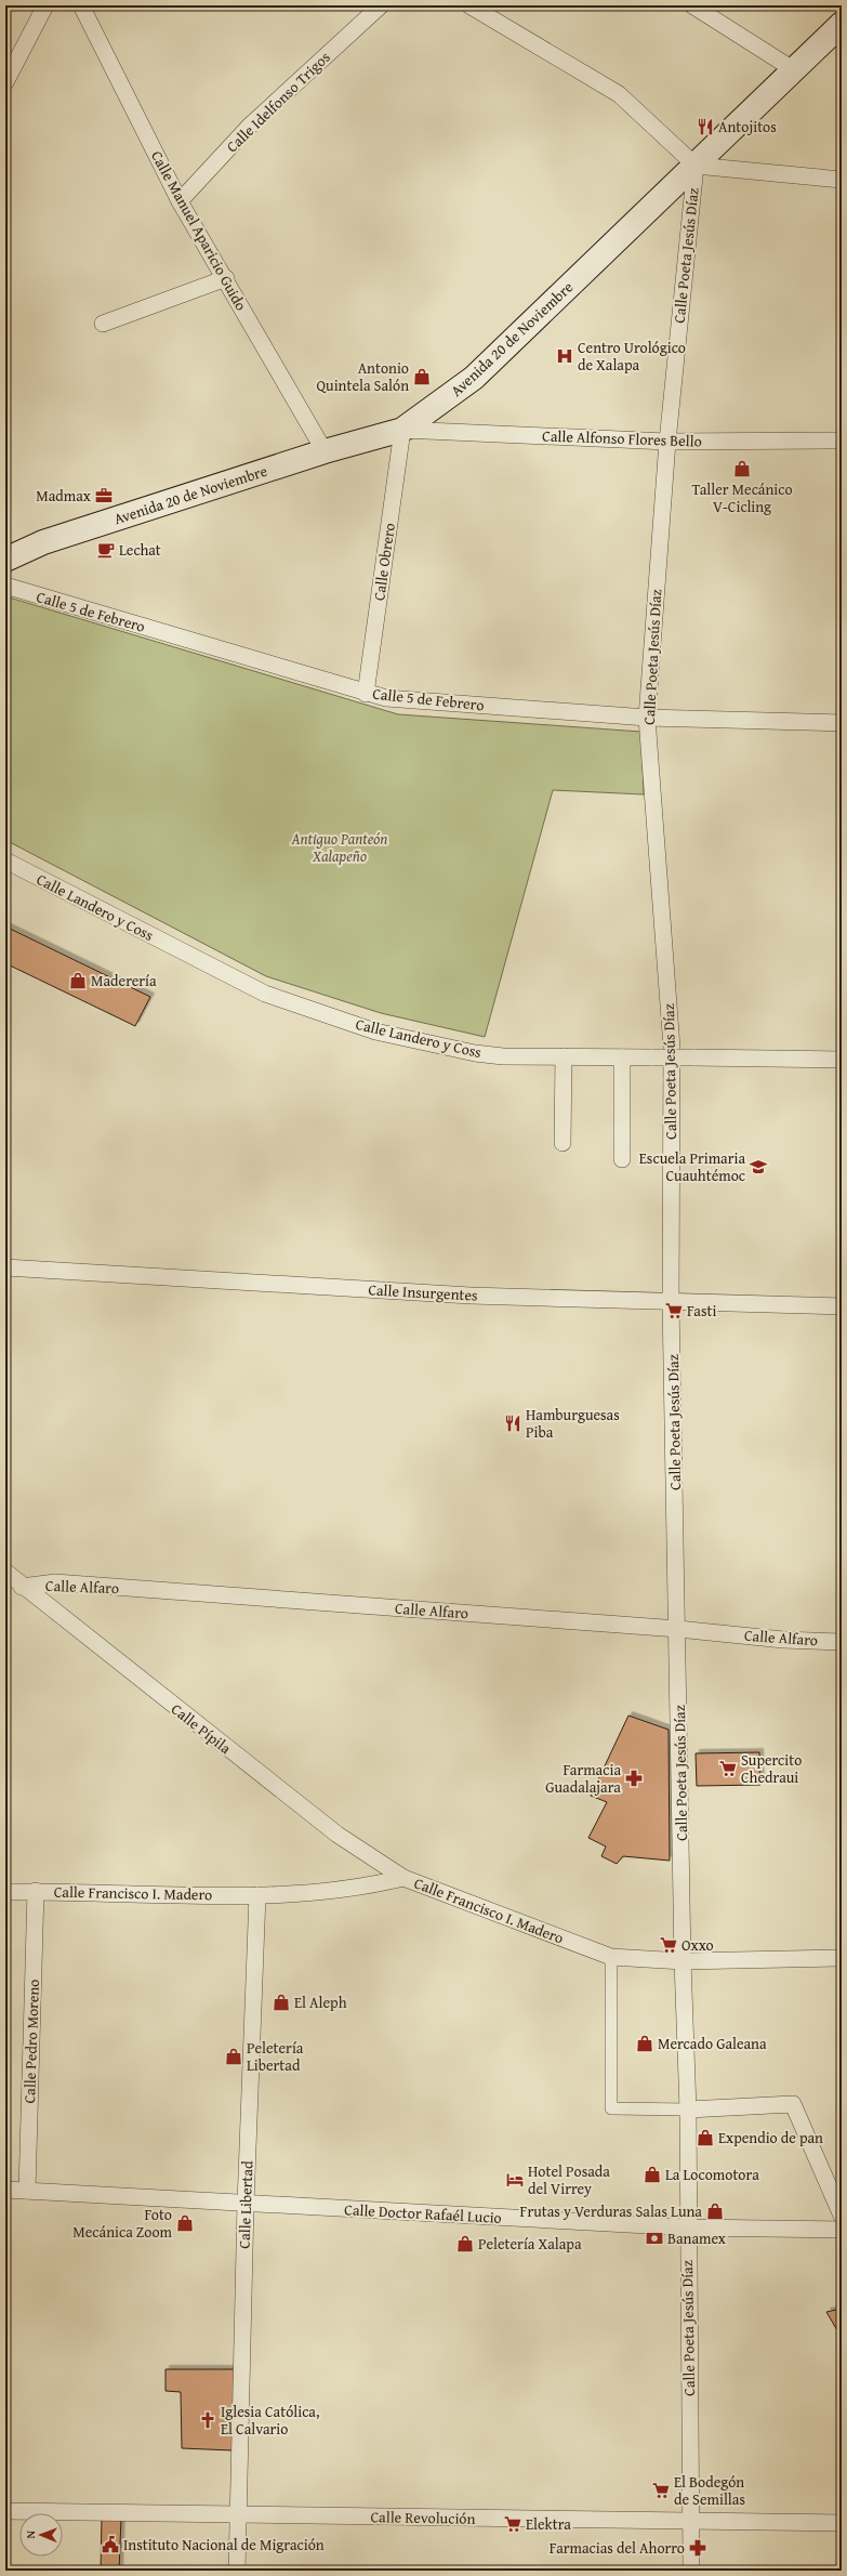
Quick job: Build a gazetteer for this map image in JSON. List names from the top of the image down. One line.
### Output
{"streets":{"main road":["Avenida 20 de Noviembre"],"street":["Calle Idelfonso Trigos","Calle Manuel Aparicio Guido","Calle Poeta Jesús Díaz","Calle Alfonso Flores Bello","Calle Obrero","Calle 5 de Febrero","Calle Landero y Coss","Calle Insurgentes","Calle Alfaro","Calle Pípila","Calle Francisco I. Madero","Calle Pedro Moreno","Calle Libertad","Calle Doctor Rafaél Lucio","Calle Revolución"]},"crossings":[["Calle Idelfonso Trigos","Calle Manuel Aparicio Guido"],["Calle Manuel Aparicio Guido","Avenida 20 de Noviembre"],["Calle Poeta Jesús Díaz","Avenida 20 de Noviembre"],["Calle Poeta Jesús Díaz","Calle Alfonso Flores Bello"],["Calle Poeta Jesús Díaz","Calle 5 de Febrero"],["Calle Poeta Jesús Díaz","Calle Insurgentes"],["Calle Poeta Jesús Díaz","Calle Alfaro"],["Calle Poeta Jesús Díaz","Calle Francisco I. Madero"],["Calle Poeta Jesús Díaz","Calle Doctor Rafaél Lucio"],["Calle Poeta Jesús Díaz","Calle Revolución"],["Avenida 20 de Noviembre","Calle Alfonso Flores Bello"],["Avenida 20 de Noviembre","Calle Obrero"],["Calle Alfonso Flores Bello","Calle Obrero"],["Calle Obrero","Calle 5 de Febrero"],["Calle Alfaro","Calle Pípila"],["Calle Pípila","Calle Francisco I. Madero"],["Calle Francisco I. Madero","Calle Pedro Moreno"],["Calle Francisco I. Madero","Calle Libertad"],["Calle Pedro Moreno","Calle Doctor Rafaél Lucio"],["Calle Libertad","Calle Doctor Rafaél Lucio"],["Calle Libertad","Calle Revolución"]],"parks":["Antiguo Panteón Xalapeño"],"places":{"restaurant":["Antojitos","Hamburguesas Piba"],"hospital":["Centro Urológico de Xalapa"],"shop":["Antonio Quintela Salón","Taller Mecánico V-Cicling","Maderería","El Aleph","Mercado Galeana","Peletería Libertad","Expendio de pan","La Locomotora","Frutas y Verduras Salas Luna","Foto Mecánica Zoom","Peletería Xalapa"],"office":["Madmax"],"cafe":["Lechat"],"school or university":["Escuela Primaria Cuauhtémoc"],"supermarket":["Fasti","Supercito Chedraui","Oxxo","El Bodegón de Semillas","Elektra"],"pharmacy":["Farmacia Guadalajara","Farmacias del Ahorro"],"hotel":["Hotel Posada del Virrey"],"bank":["Banamex"],"church":["Iglesia Católica, El Calvario"],"public building":["Instituto Nacional de Migración"]},"north":"left"}
